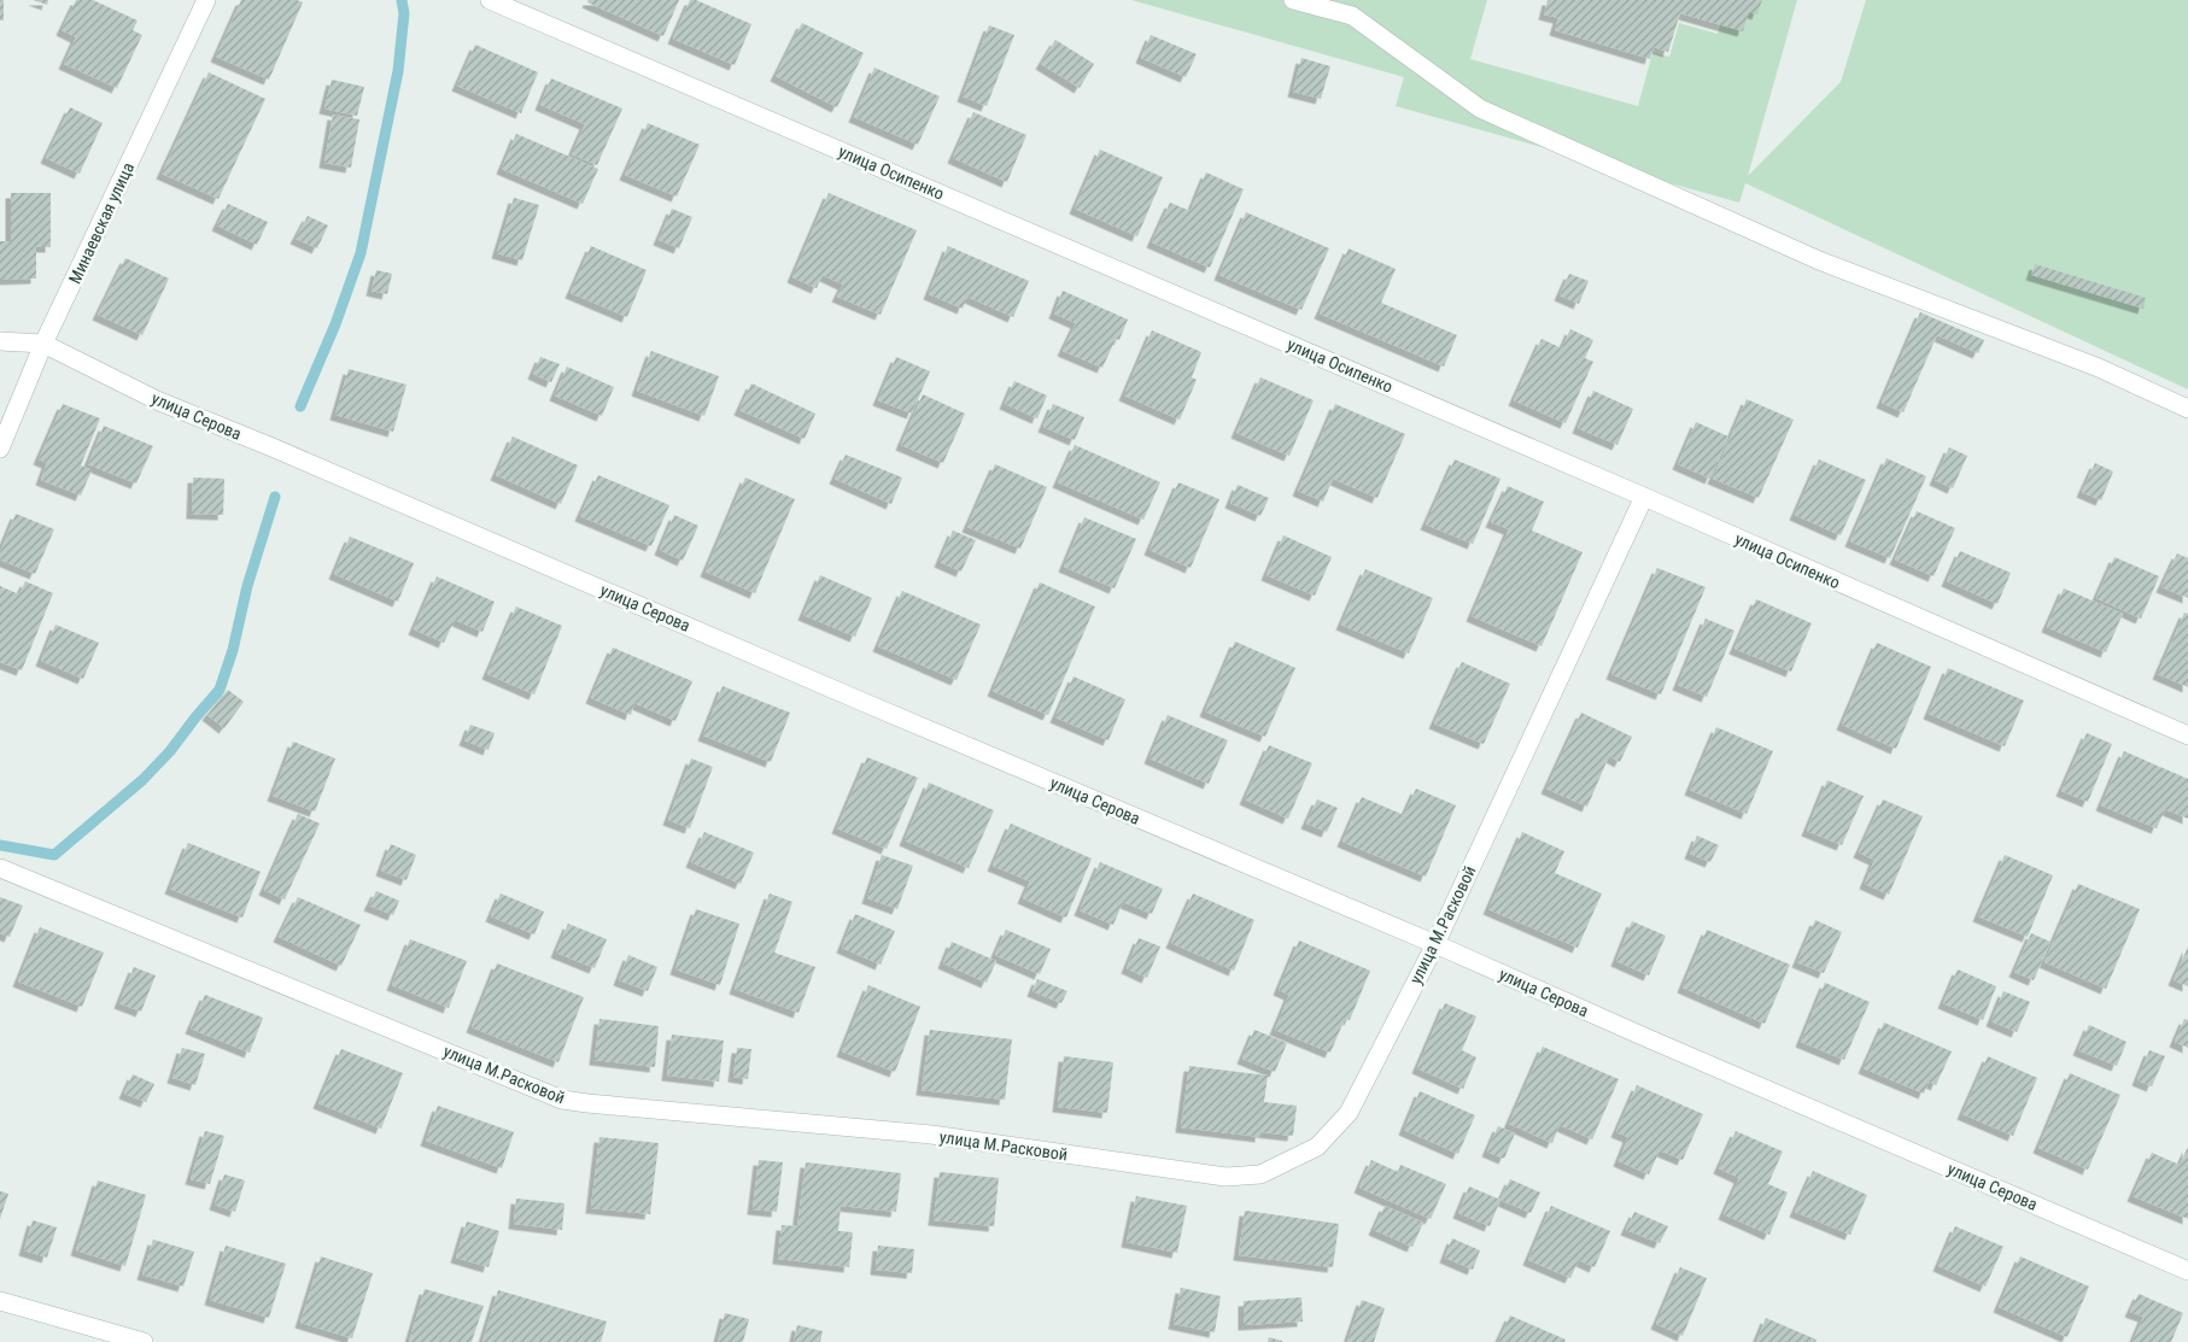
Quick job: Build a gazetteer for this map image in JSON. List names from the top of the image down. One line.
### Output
{"streets":{"street":["улица Осипенко","Минаевская улица","улица Серова","улица М.Расковой"]},"crossings":[["улица Осипенко","улица М.Расковой"],["Минаевская улица","улица Серова"],["улица Серова","улица М.Расковой"]]}
